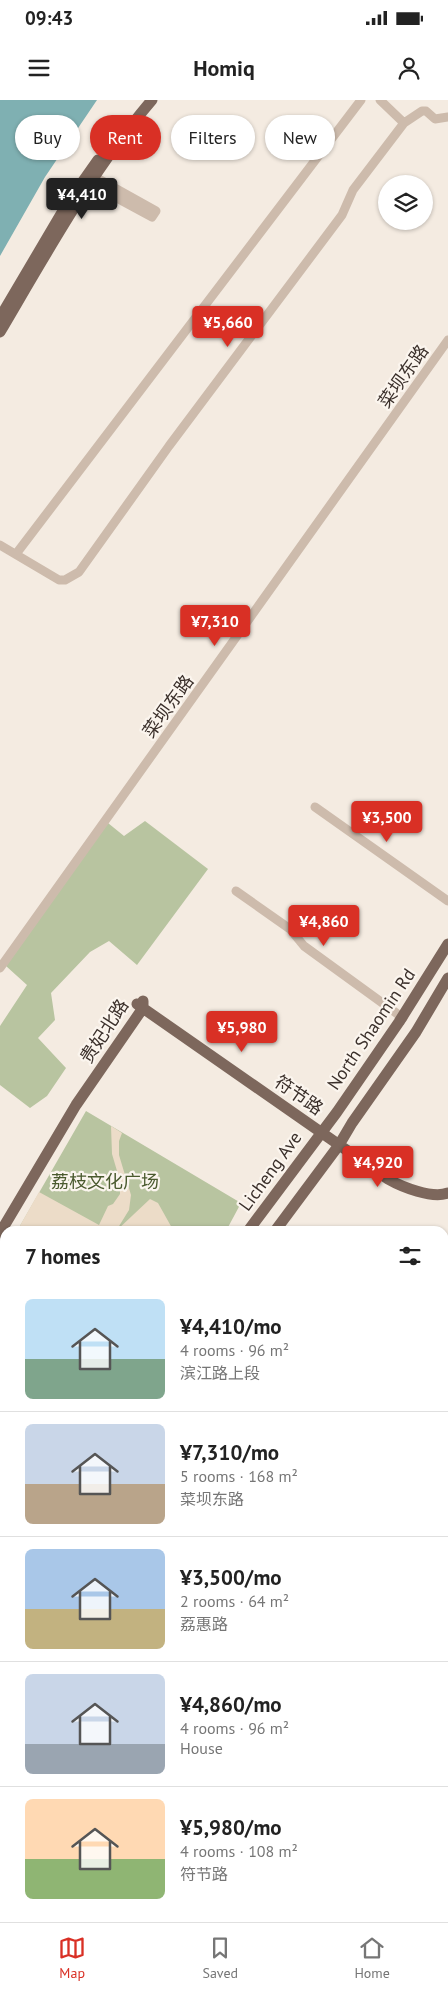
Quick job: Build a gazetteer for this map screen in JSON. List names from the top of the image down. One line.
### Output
{"streets":{"main road":["North Shaomin Rd","贵妃北路","符节路","Licheng Ave"],"street":["菜坝东路"]},"crossings":[["North Shaomin Rd","符节路"],["North Shaomin Rd","Licheng Ave"],["贵妃北路","符节路"],["符节路","Licheng Ave"]],"parks":["荔枝文化广场"],"page":{"status":"09:43","header":"Homiq","chip":["Buy","Rent","Filters","New"],"price":["¥4,410","¥5,660","¥7,310","¥3,500","¥4,860","¥5,980","¥4,920"],"heading":"7 homes","list":[{"name":"¥4,410/mo","note":"4 rooms · 96 m² · 滨江路上段"},{"name":"¥7,310/mo","note":"5 rooms · 168 m² · 菜坝东路"},{"name":"¥3,500/mo","note":"2 rooms · 64 m² · 荔惠路"},{"name":"¥4,860/mo","note":"4 rooms · 96 m² · House"},{"name":"¥5,980/mo","note":"4 rooms · 108 m² · 符节路"}],"tabs":["Map","Saved","Home"]}}
